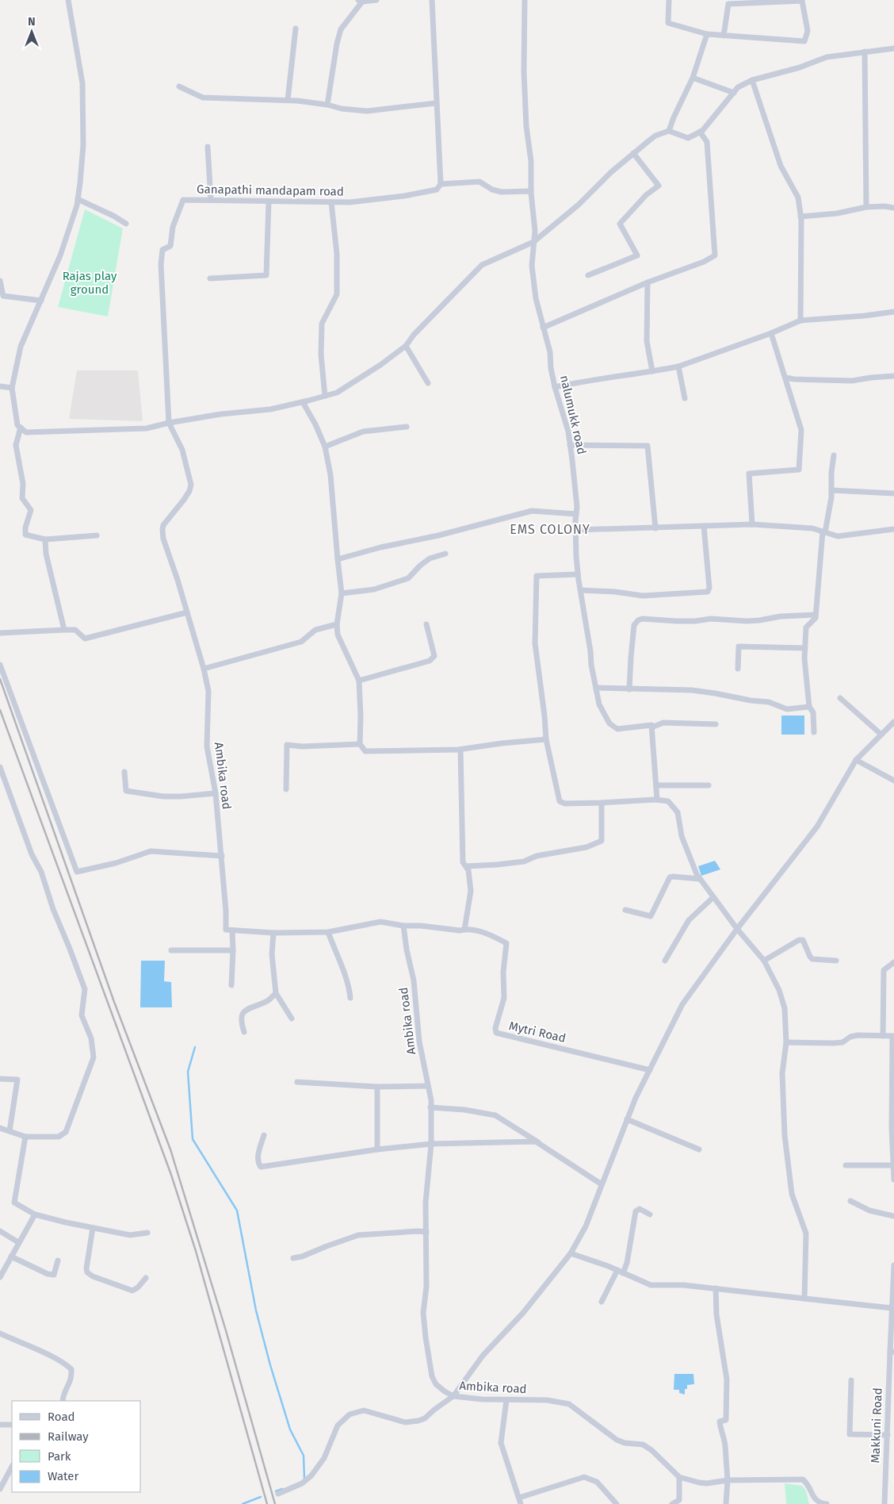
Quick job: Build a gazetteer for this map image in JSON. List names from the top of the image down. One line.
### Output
{"streets":{"street":["Ganapathi mandapam road","nalumukk road","Ambika road","Mytri Road","Makkuni Road"]},"crossings":[["Ganapathi mandapam road","Ambika road"],["Ambika road","Mytri Road"]],"districts":["EMS COLONY"],"parks":["Rajas play ground"],"legend":["Road","Railway","Park","Water"],"north":"top"}
